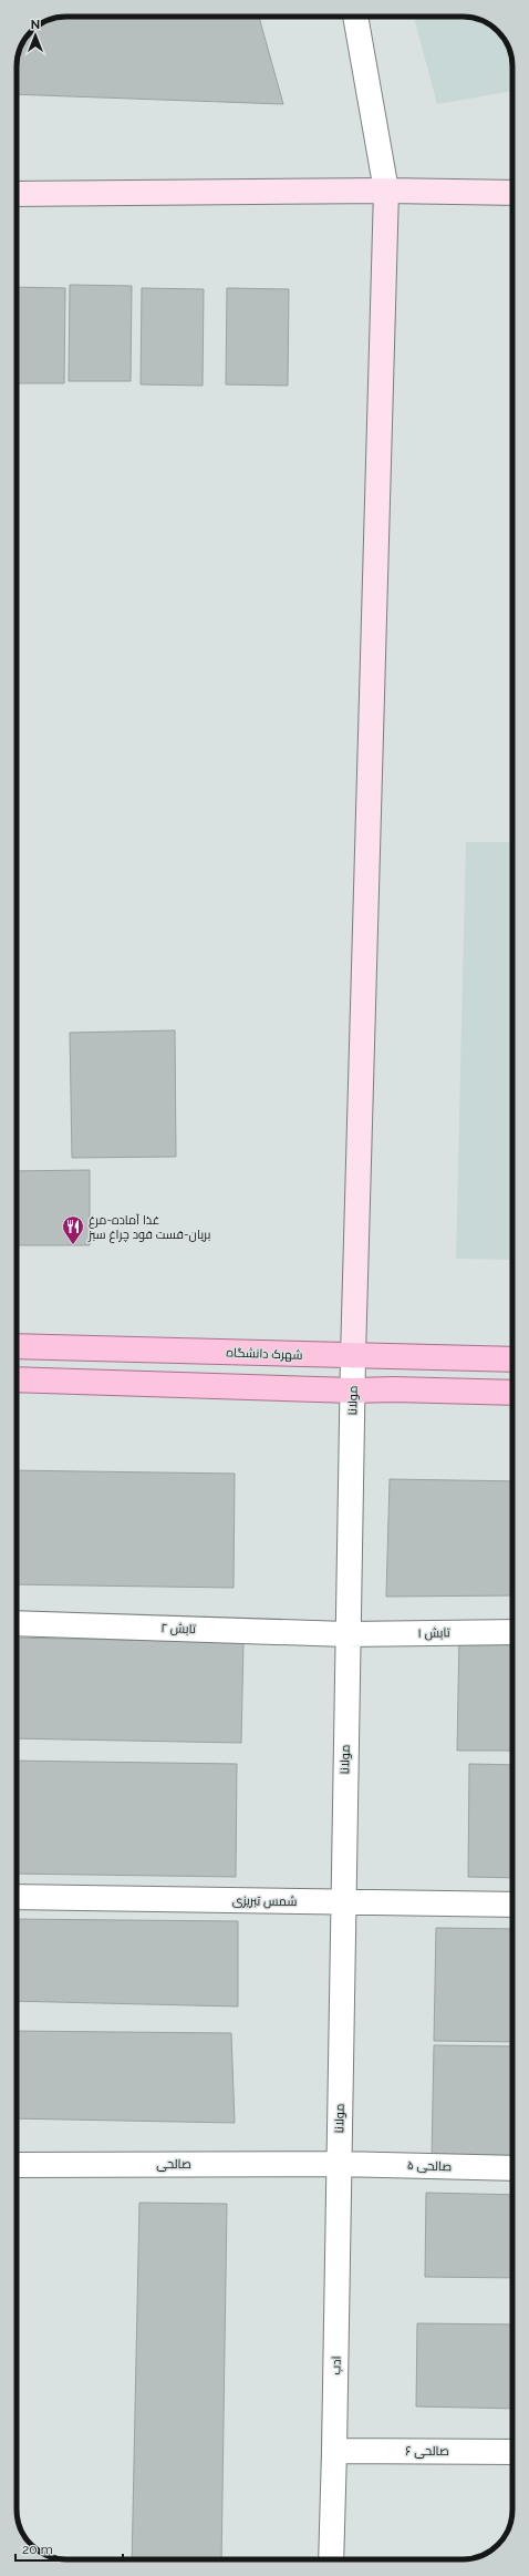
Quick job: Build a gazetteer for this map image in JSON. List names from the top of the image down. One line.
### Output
{"streets":{"main road":["شهرک دانشگاه"],"street":["مولانا","تابش ۲","تابش ۱","شمس تبریزی","صالحی","صالحی ۵","ادب","صالحی ۶"]},"crossings":[["شهرک دانشگاه","مولانا"],["مولانا","تابش ۲"],["مولانا","تابش ۱"],["مولانا","شمس تبریزی"],["مولانا","صالحی"],["مولانا","صالحی ۵"],["مولانا","ادب"],["تابش ۲","تابش ۱"],["صالحی","صالحی ۵"],["صالحی","ادب"],["صالحی ۵","ادب"],["ادب","صالحی ۶"]],"places":{"restaurant":["غذا آماده-مرغ بریان-فست فود چراغ سبز"]},"scale_bar":"20 m","north":"top"}
